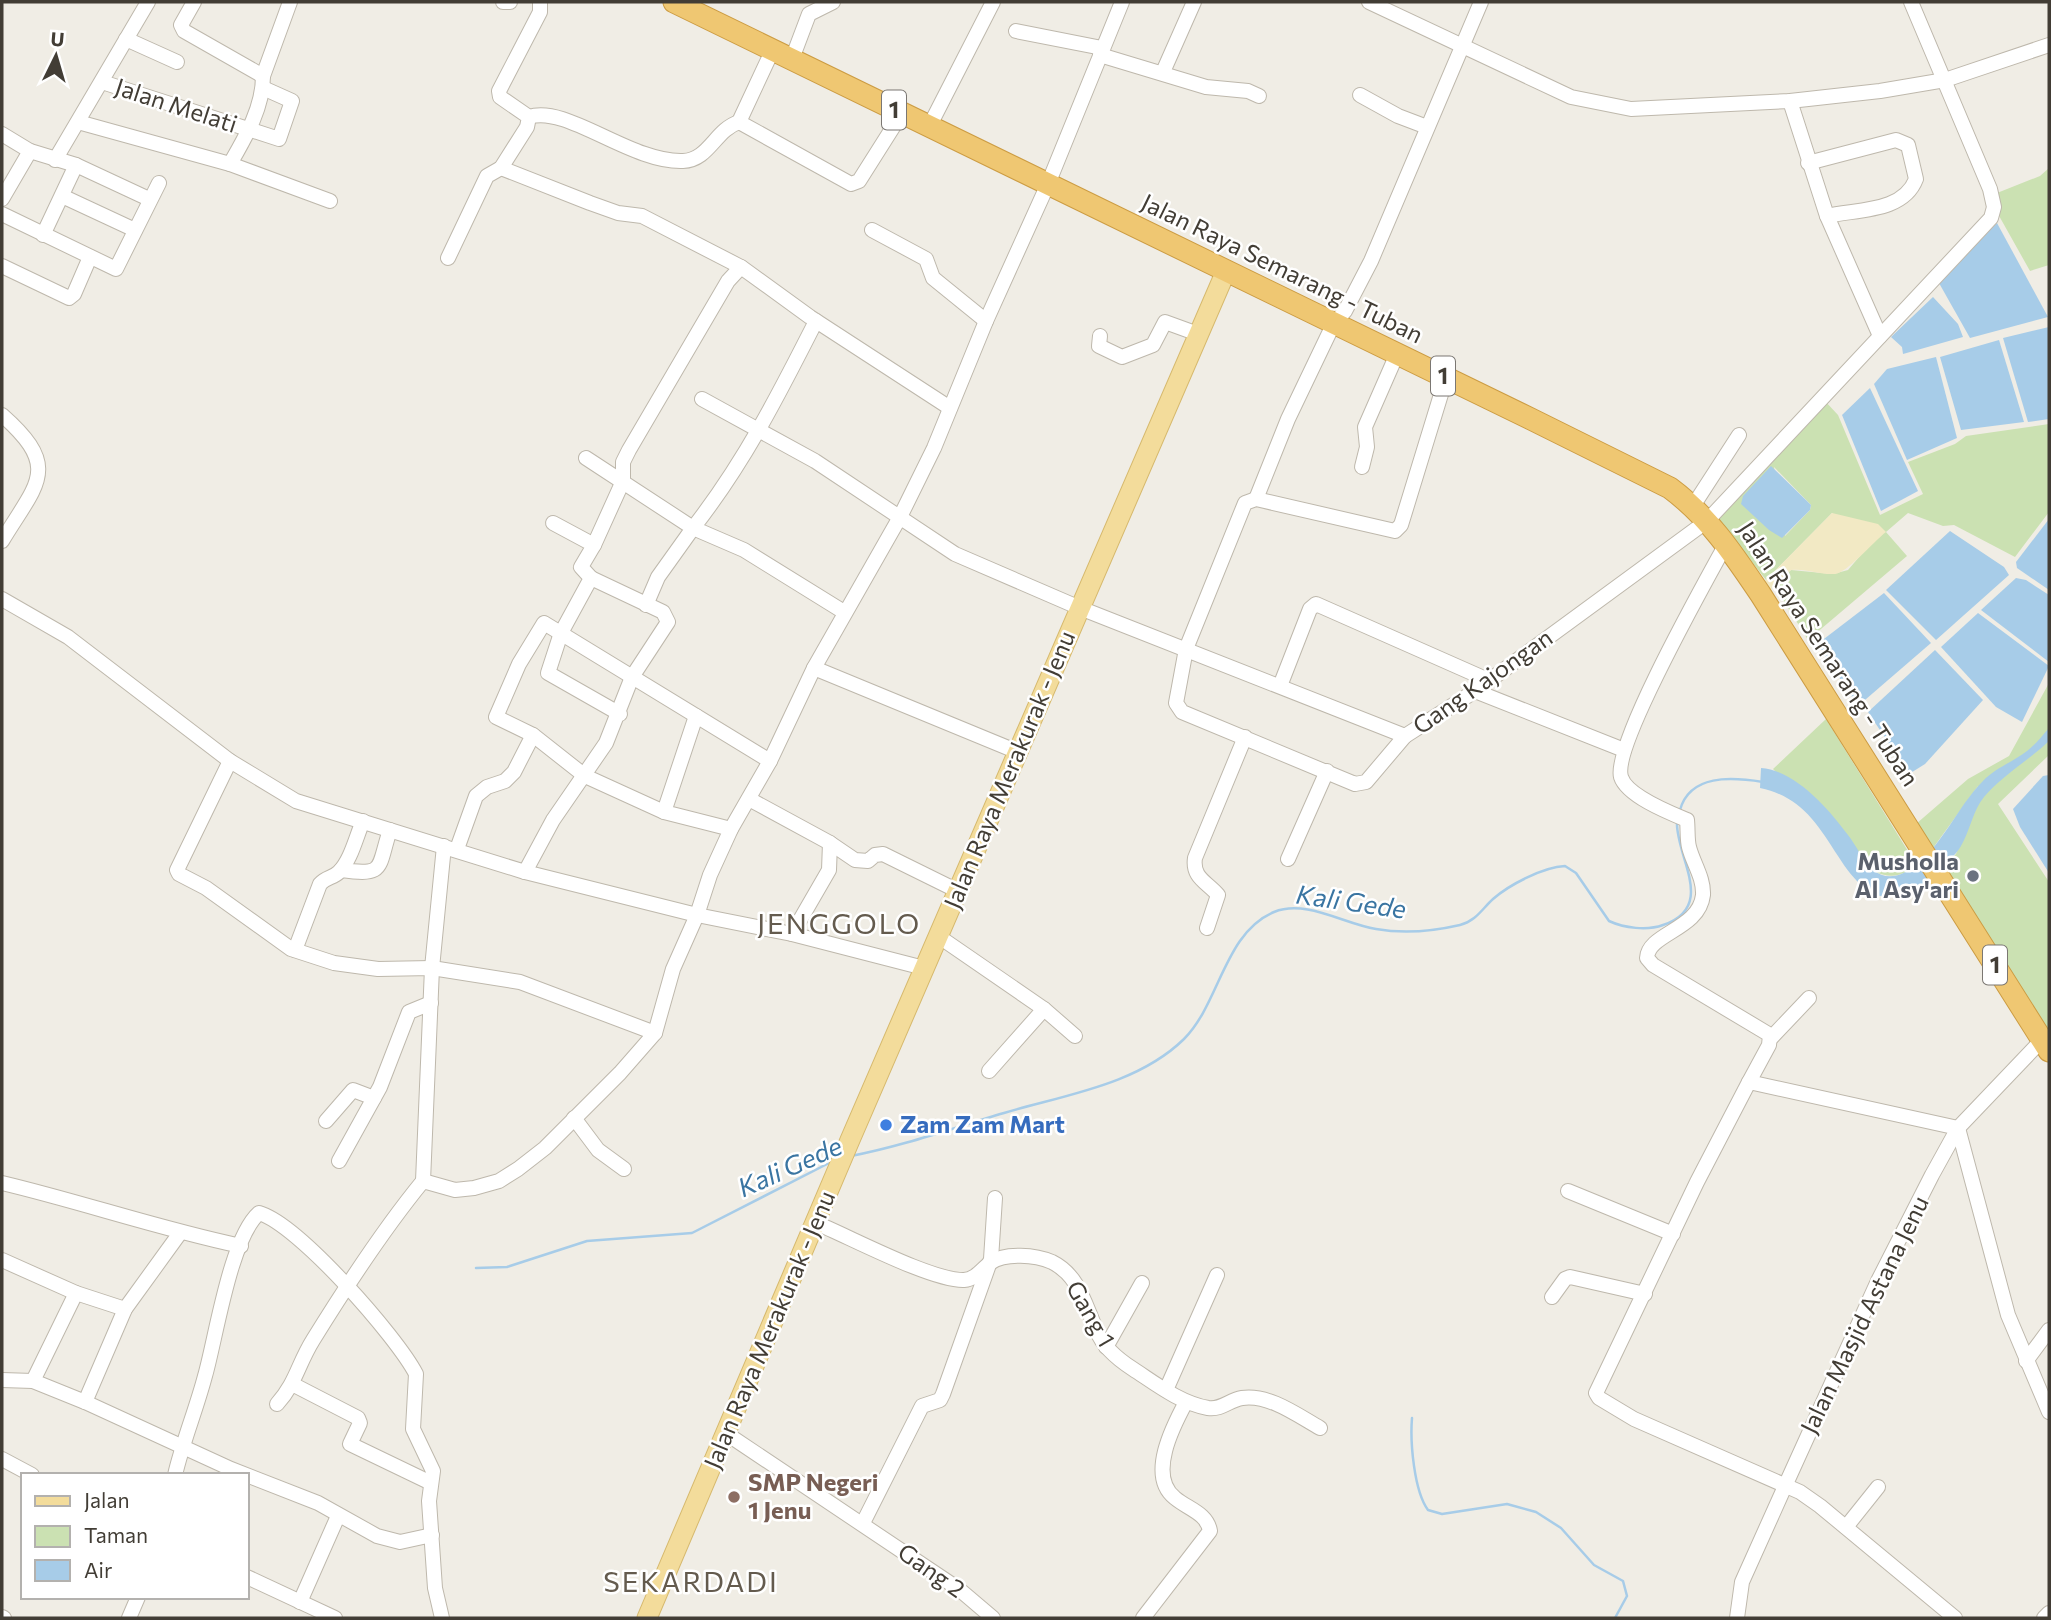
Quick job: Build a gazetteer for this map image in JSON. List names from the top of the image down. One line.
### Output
{"streets":{"highway":["1","Jalan Raya Semarang - Tuban"],"main road":["Jalan Raya Merakurak - Jenu"],"street":["Jalan Melati","Gang Kajongan","Gang 1","Jalan Masjid Astana Jenu","Gang 2"]},"crossings":[["Jalan Raya Semarang - Tuban","Gang Kajongan"],["Jalan Raya Semarang - Tuban","Jalan Raya Merakurak - Jenu"],["Jalan Raya Semarang - Tuban","Jalan Masjid Astana Jenu"],["Gang Kajongan","Jalan Raya Merakurak - Jenu"],["Jalan Raya Merakurak - Jenu","Gang 1"],["Jalan Raya Merakurak - Jenu","Gang 2"]],"districts":["JENGGOLO","SEKARDADI"],"water":["Kali Gede"],"places":["Musholla Al Asy'ari","Zam Zam Mart","SMP Negeri 1 Jenu"],"legend":["Jalan","Taman","Air"],"north":"top"}
